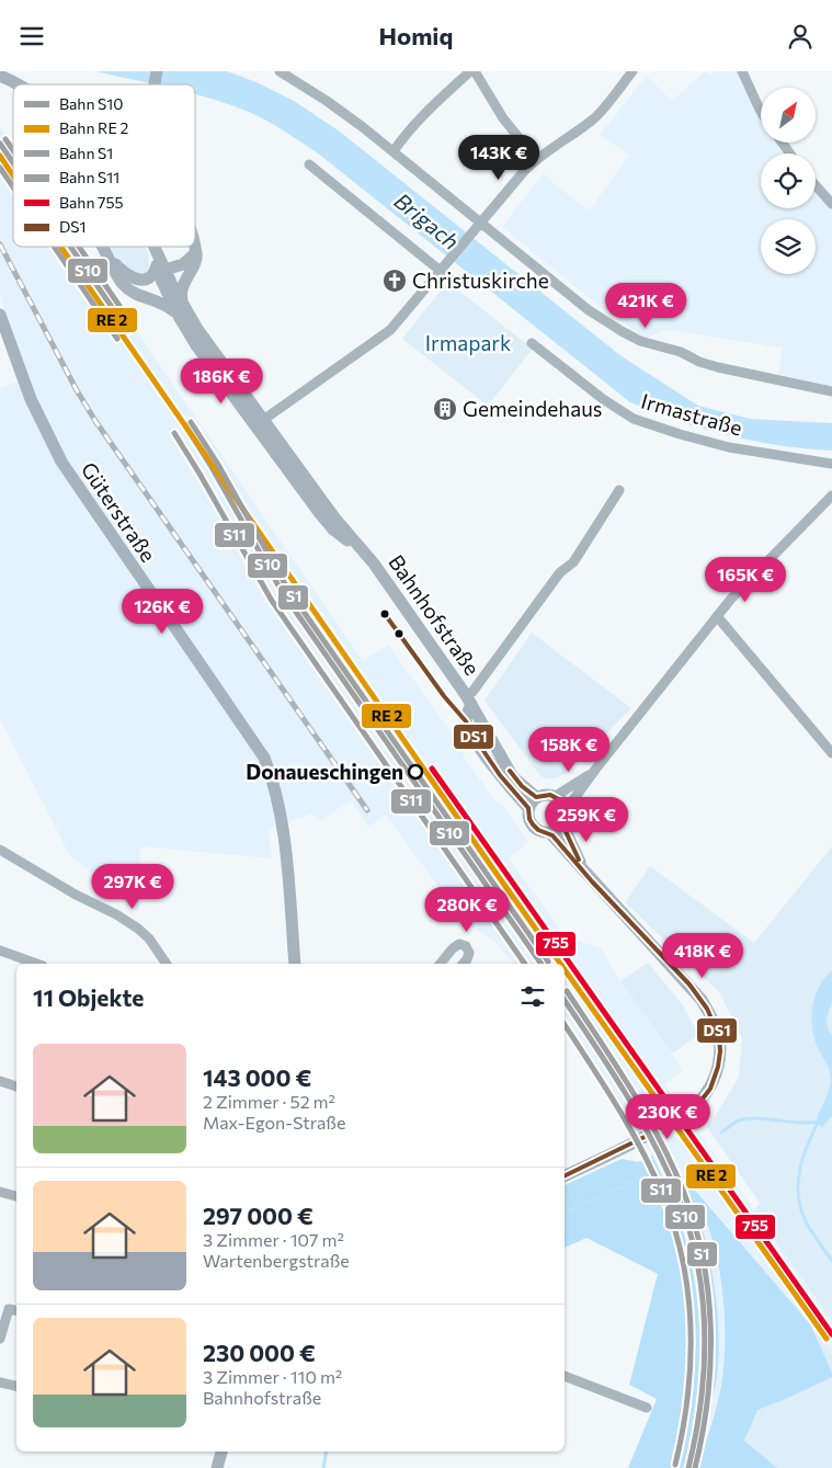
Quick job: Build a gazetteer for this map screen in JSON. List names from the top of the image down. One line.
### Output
{"streets":{"main road":["Güterstraße","Bahnhofstraße"],"street":["Irmastraße"]},"water":["Brigach"],"parks":["Irmapark"],"places":{"church":["Christuskirche"],"building":["Gemeindehaus"],"other":["Donaueschingen"]},"lines":["rail line S1","rail line S10","rail line S11","transit line DS1","rail line 755"],"legend":["Bahn S10","Bahn RE 2","Bahn S1","Bahn S11","Bahn 755","DS1"],"north":"top right","page":{"header":"Homiq","price":["143K €","421K €","186K €","165K €","126K €","158K €","259K €","297K €","280K €","418K €","230K €"],"heading":"11 Objekte","list":[{"name":"143 000 €","note":"2 Zimmer · 52 m² · Max-Egon-Straße"},{"name":"297 000 €","note":"3 Zimmer · 107 m² · Wartenbergstraße"},{"name":"230 000 €","note":"3 Zimmer · 110 m² · Bahnhofstraße"}]}}
